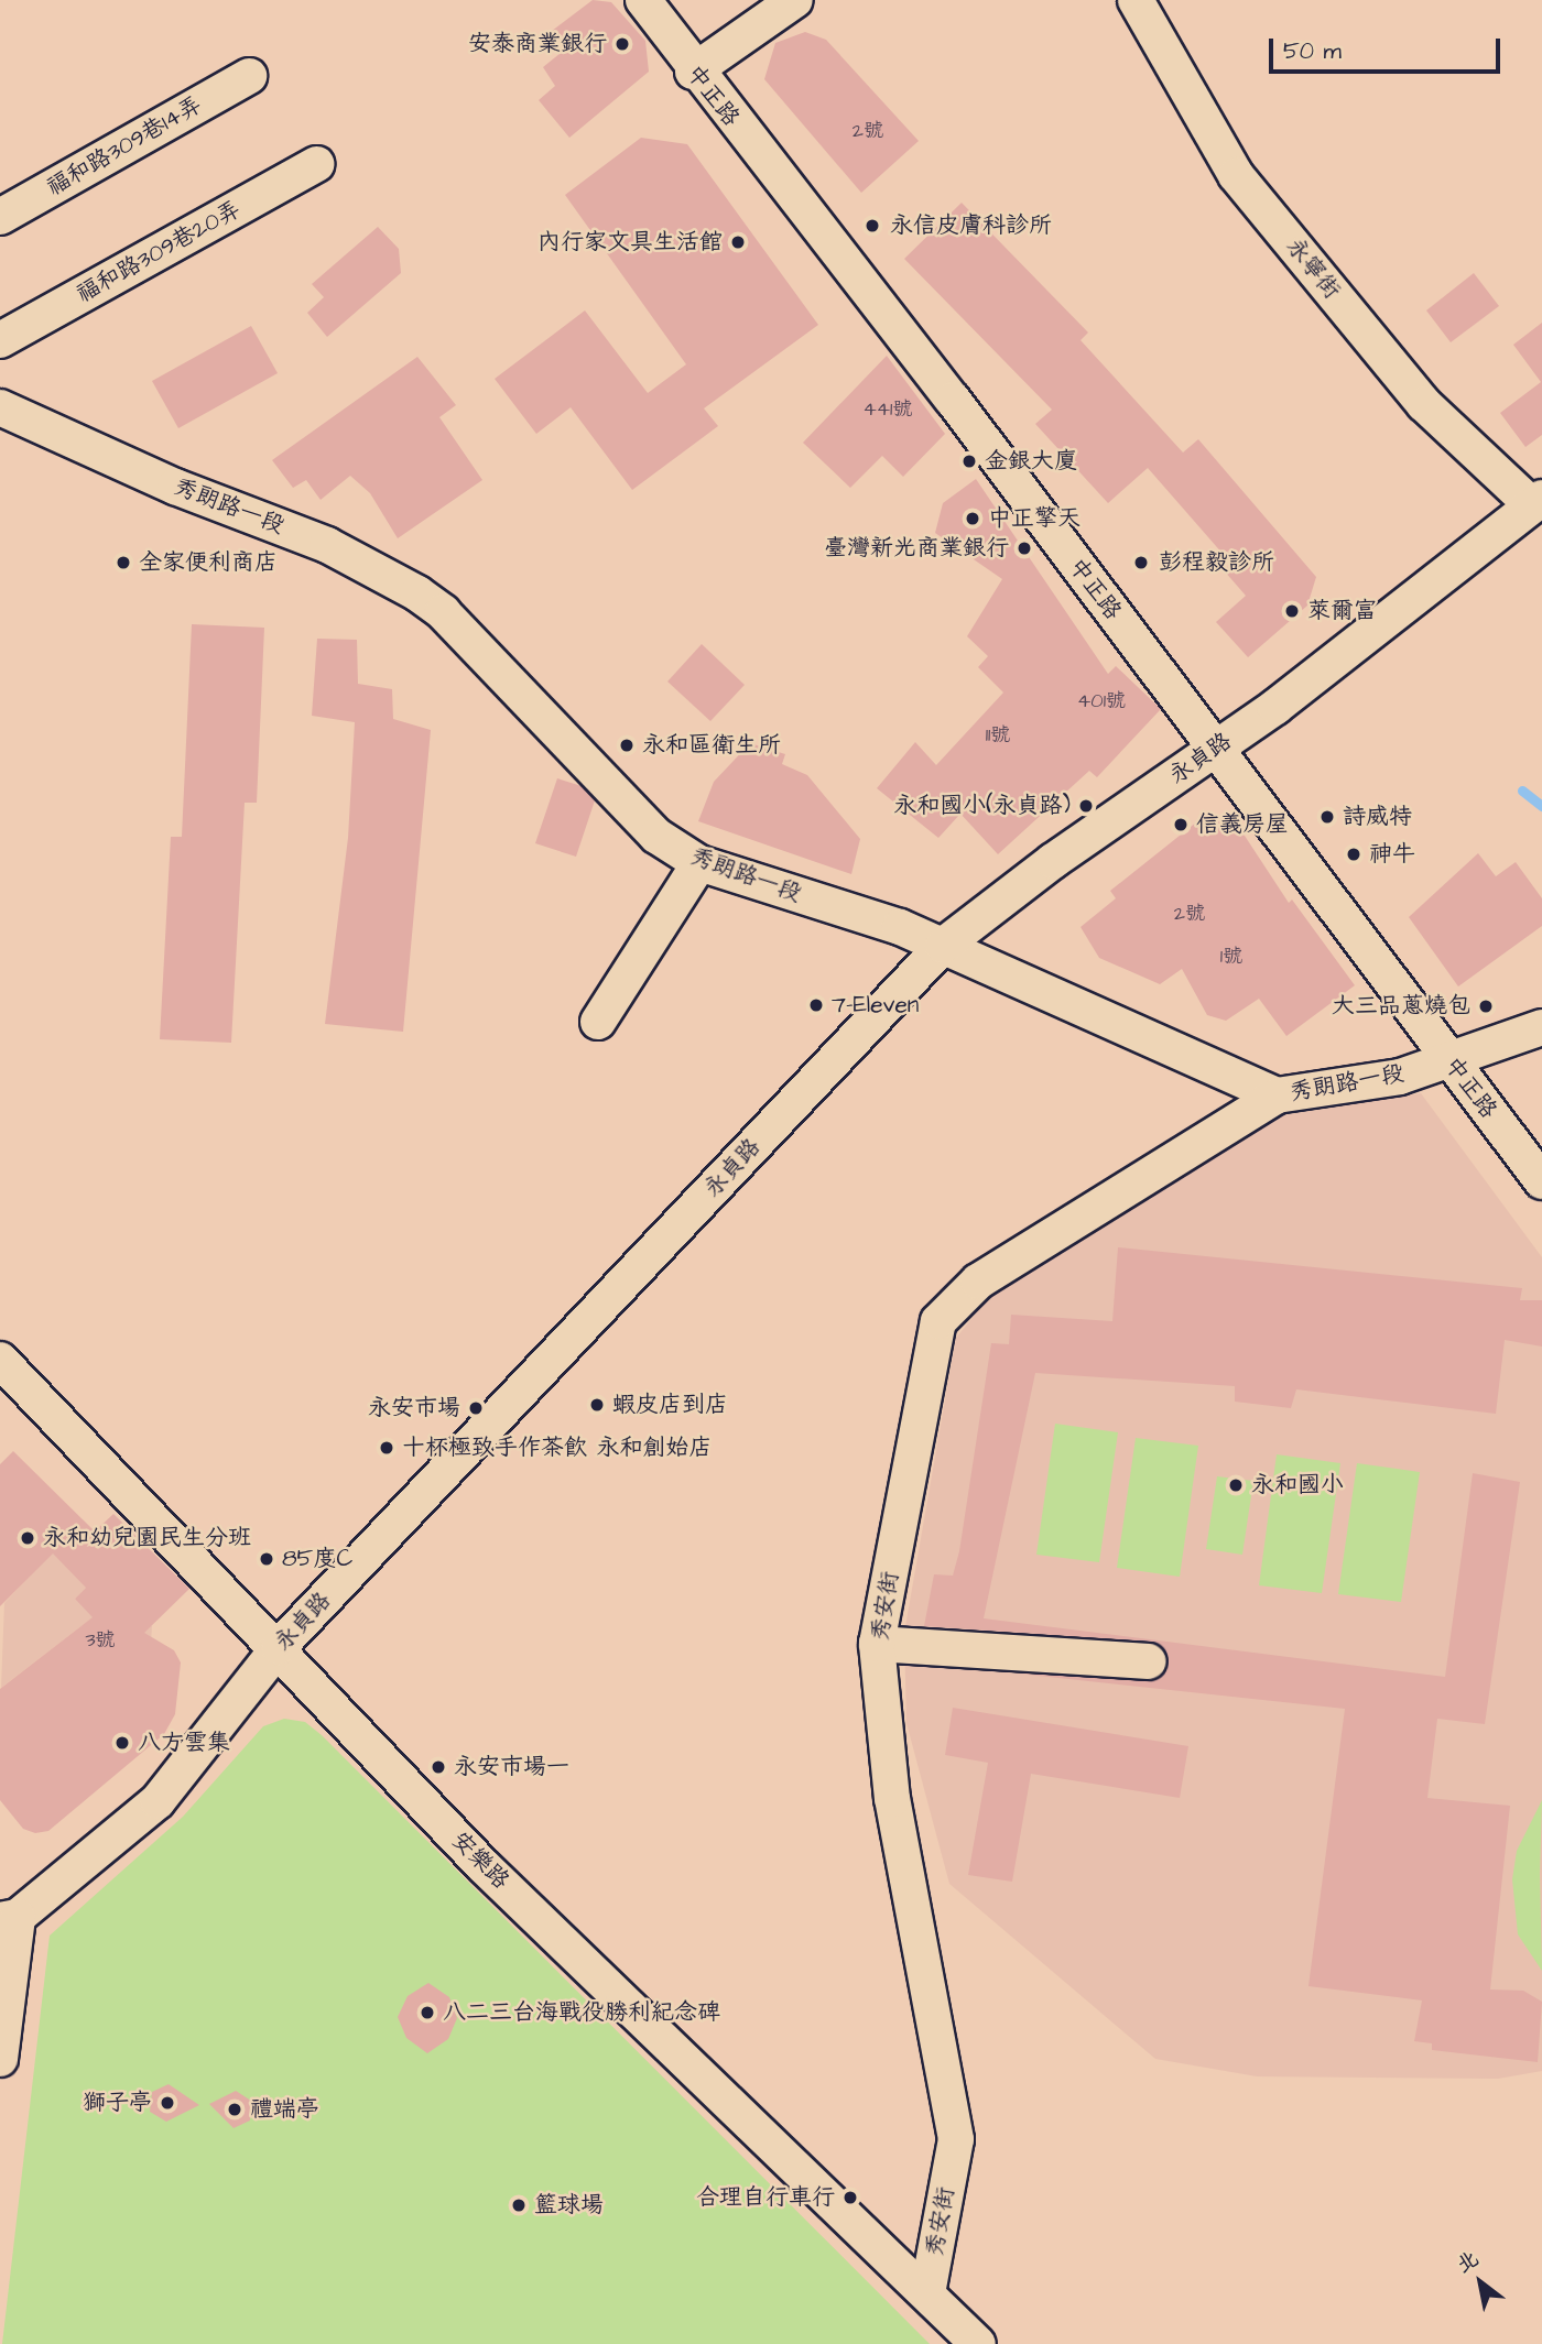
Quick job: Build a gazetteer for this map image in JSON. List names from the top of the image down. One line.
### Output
{"streets":{"street":["中正路","福和路309巷14弄","福和路309巷20弄","永寧街","秀朗路一段","永貞路","秀安街","安樂路"]},"crossings":[["中正路","秀朗路一段"],["中正路","永貞路"],["永寧街","永貞路"],["秀朗路一段","永貞路"],["秀朗路一段","秀安街"],["永貞路","安樂路"],["秀安街","安樂路"]],"places":["安泰商業銀行","永信皮膚科診所","內行家文具生活館","金銀大廈","中正擎天","臺灣新光商業銀行","全家便利商店","彭程毅診所","萊爾富","永和區衛生所","永和國小(永貞路)","詩威特","信義房屋","神牛","7-Eleven","大三品蔥燒包","蝦皮店到店","永安市場","十杯極致手作茶飲 永和創始店","永和國小","永和幼兒園民生分班","85度C","八方雲集","永安市場一","八二三台海戰役勝利紀念碑","獅子亭","禮端亭","合理自行車行","籃球場"],"house_numbers":["2號","441號","401號","11號","2號","1號","3號"],"scale_bar":"50 m","north":"top left"}
